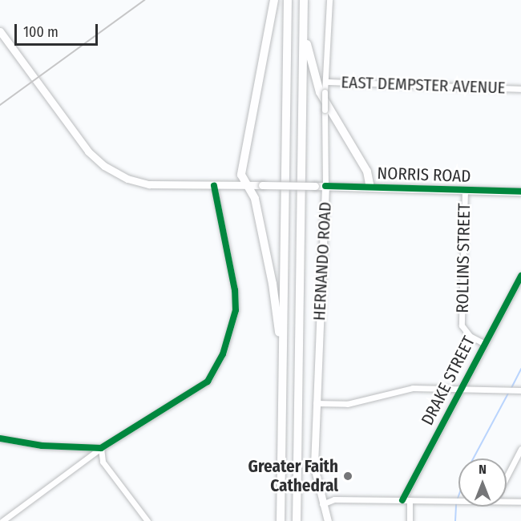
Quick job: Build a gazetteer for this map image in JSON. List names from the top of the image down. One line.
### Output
{"streets":{"main road":["NORRIS ROAD","HERNANDO ROAD"],"street":["EAST DEMPSTER AVENUE","ROLLINS STREET","DRAKE STREET"]},"crossings":[["EAST DEMPSTER AVENUE","HERNANDO ROAD"],["NORRIS ROAD","ROLLINS STREET"],["NORRIS ROAD","HERNANDO ROAD"],["ROLLINS STREET","DRAKE STREET"]],"places":["Greater Faith Cathedral"],"scale_bar":"100 m","north":"top"}
